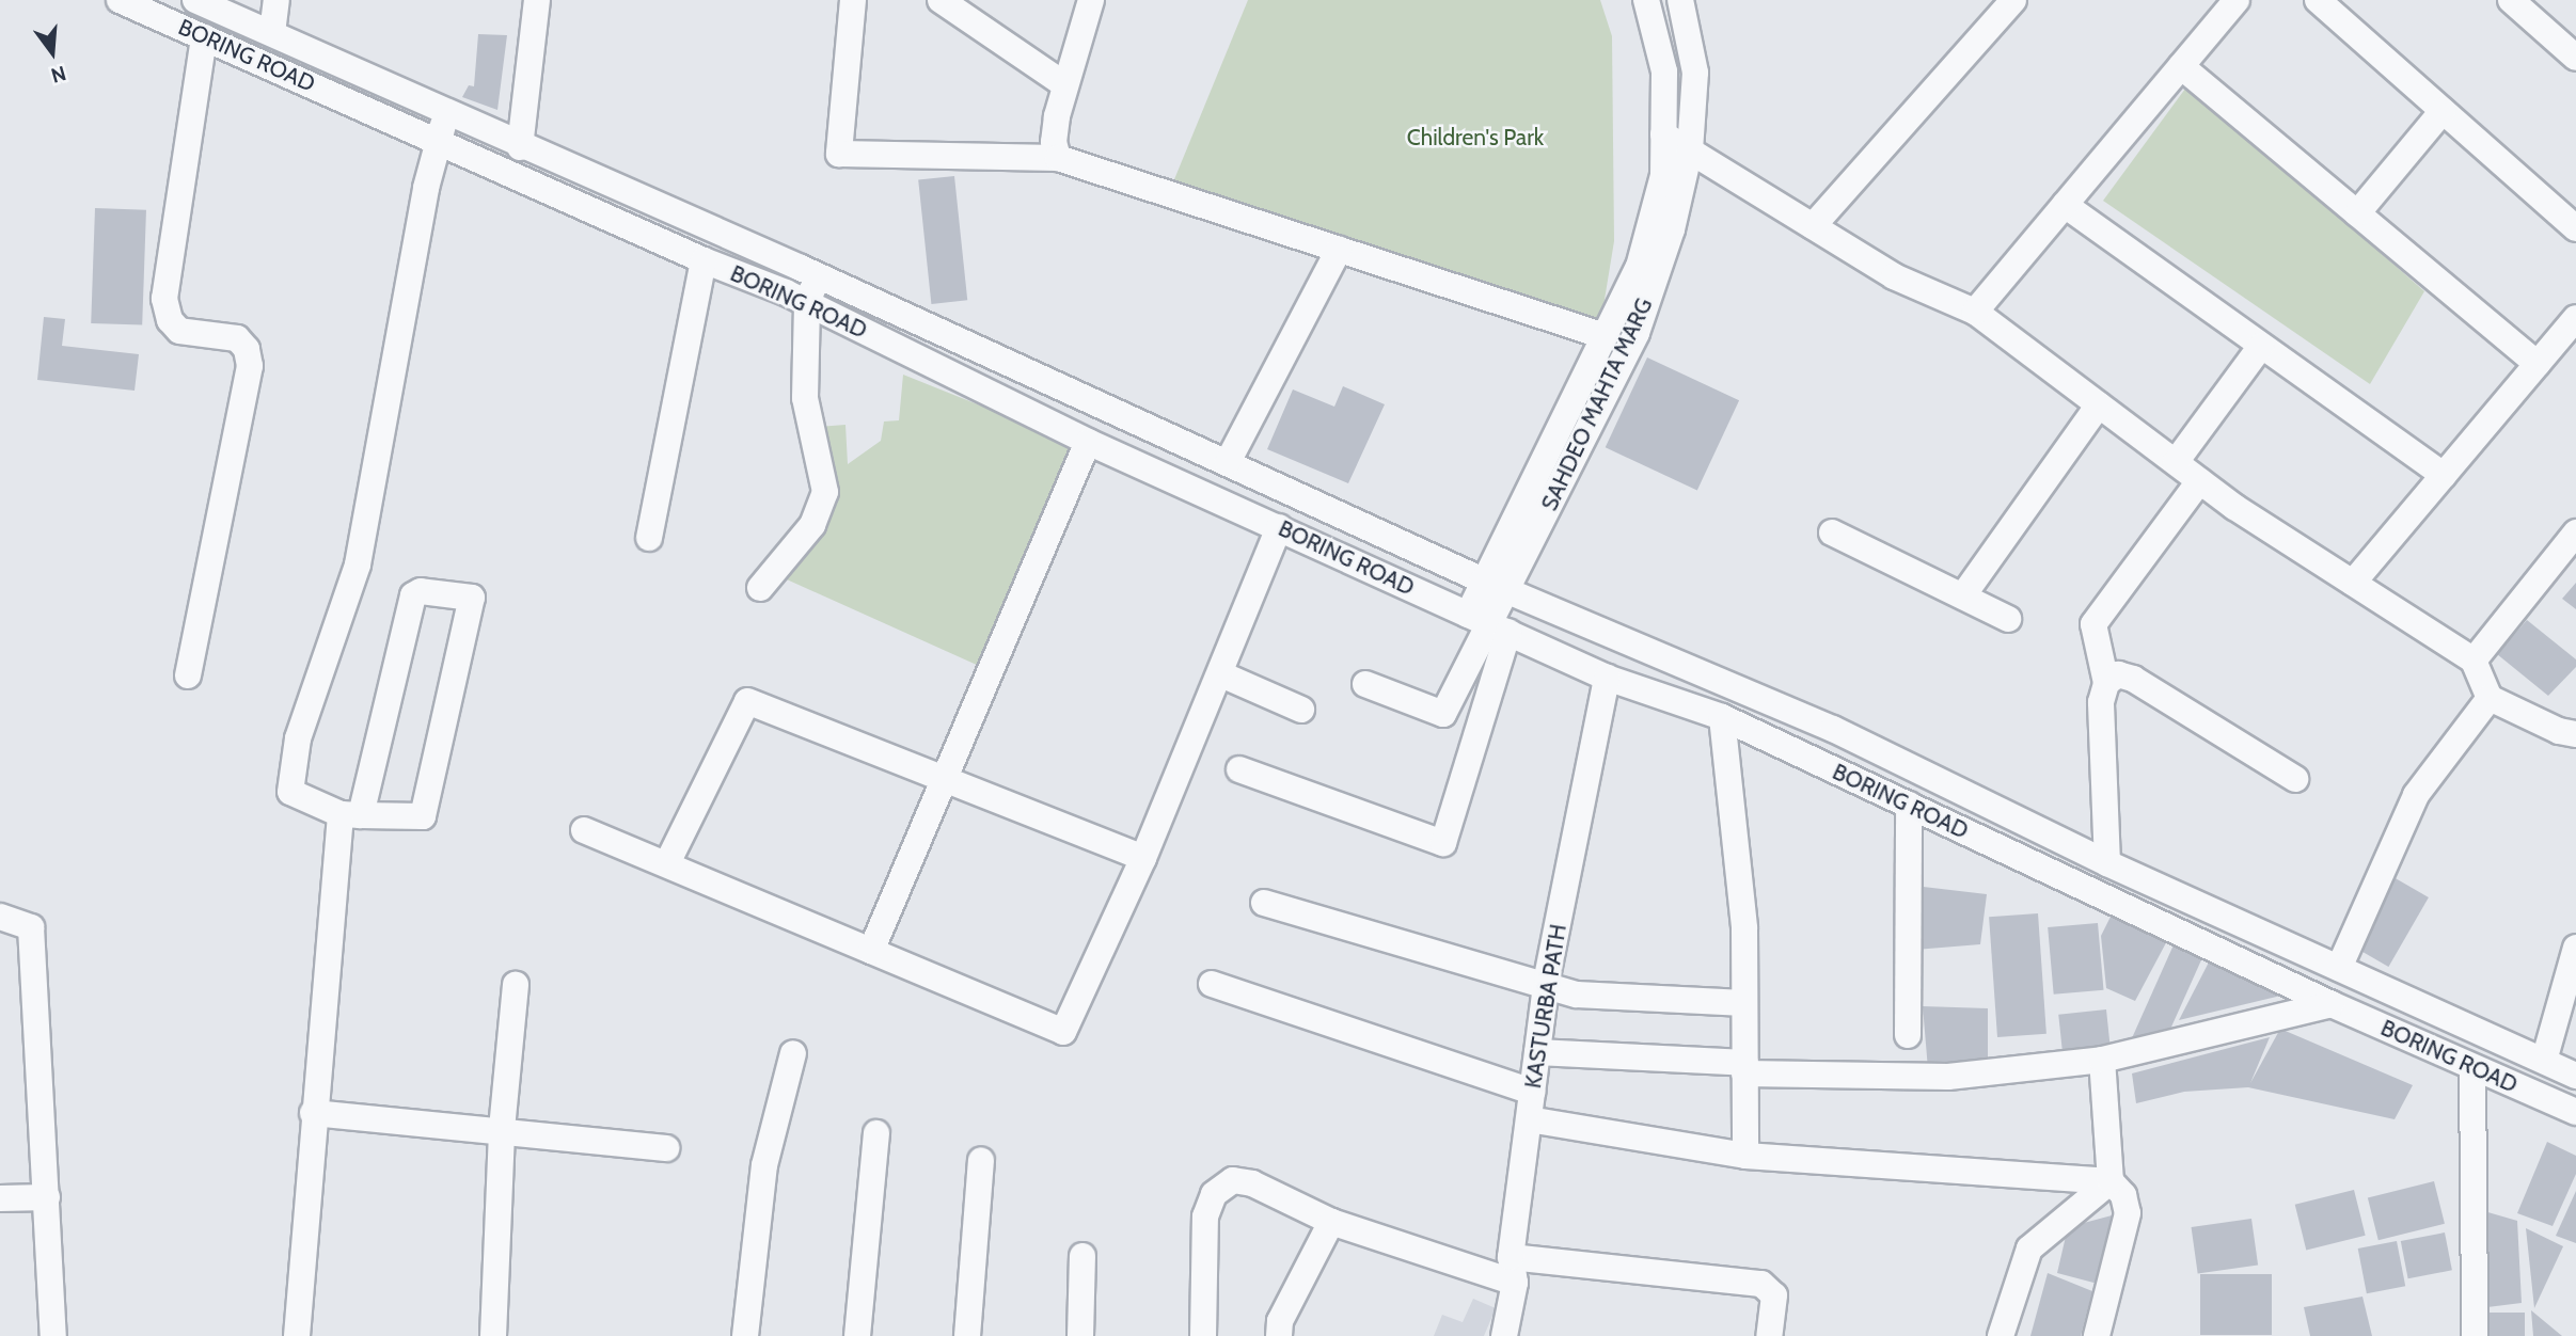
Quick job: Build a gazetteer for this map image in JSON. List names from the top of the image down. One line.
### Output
{"streets":{"street":["BORING ROAD","SAHDEO MAHTA MARG","KASTURBA PATH"]},"crossings":[["BORING ROAD","SAHDEO MAHTA MARG"],["BORING ROAD","KASTURBA PATH"]],"parks":["Children's Park"],"north":"bottom"}
